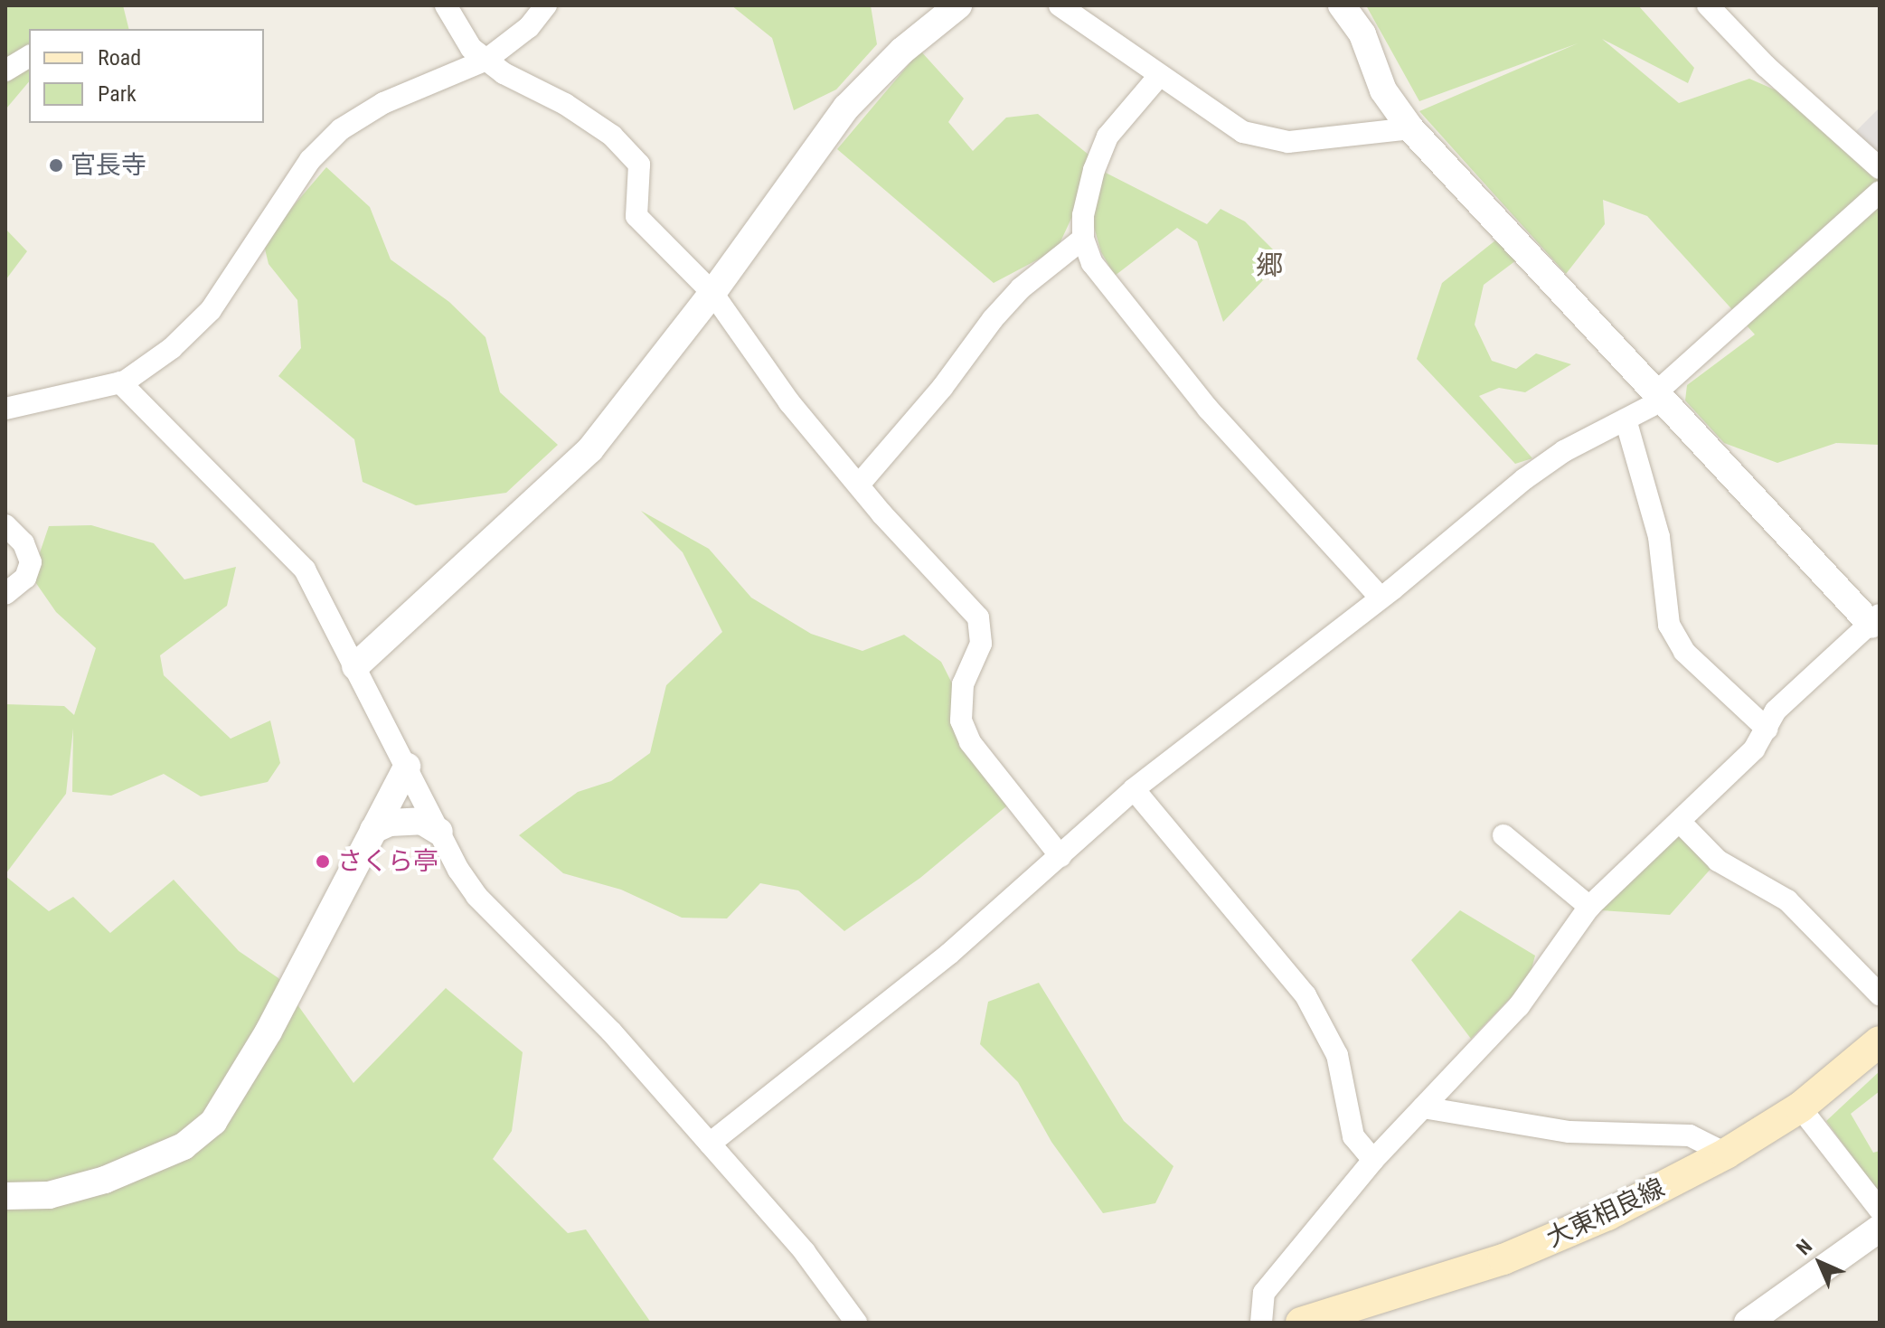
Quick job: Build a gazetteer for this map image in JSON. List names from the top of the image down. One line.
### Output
{"streets":{"main road":["大東相良線"]},"districts":["郷"],"places":["官長寺","さくら亭"],"legend":["Road","Park"],"north":"top left"}
